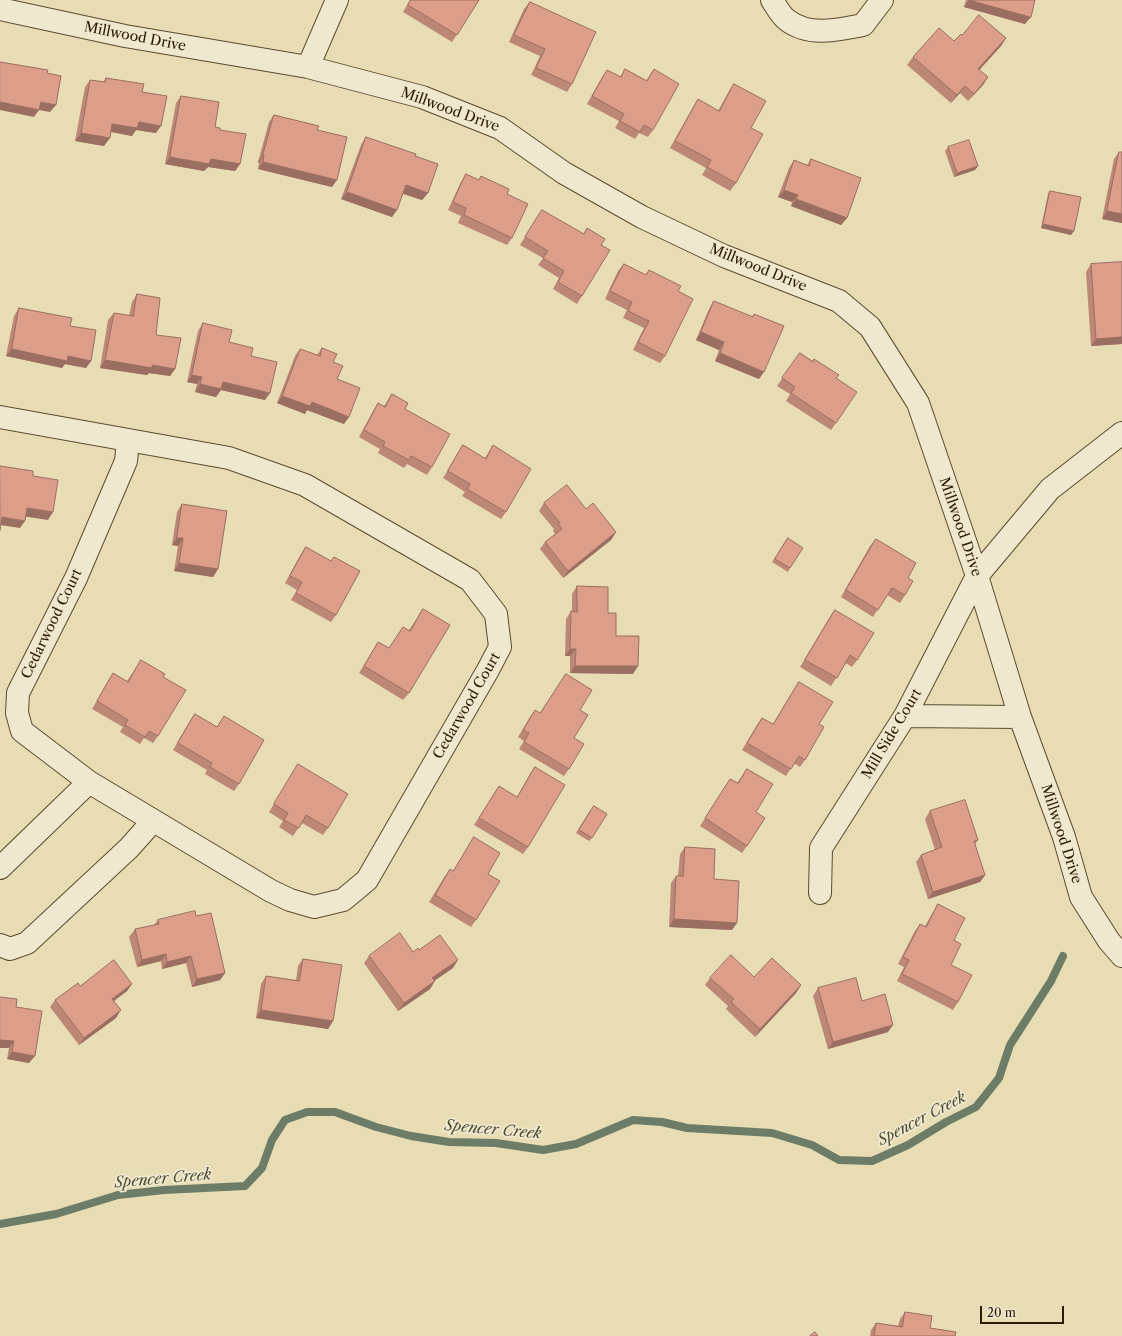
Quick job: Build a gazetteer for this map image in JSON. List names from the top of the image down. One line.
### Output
{"streets":{"street":["Millwood Drive","Cedarwood Court","Mill Side Court"]},"crossings":[["Millwood Drive","Mill Side Court"]],"water":["Spencer Creek"],"scale_bar":"20 m"}
